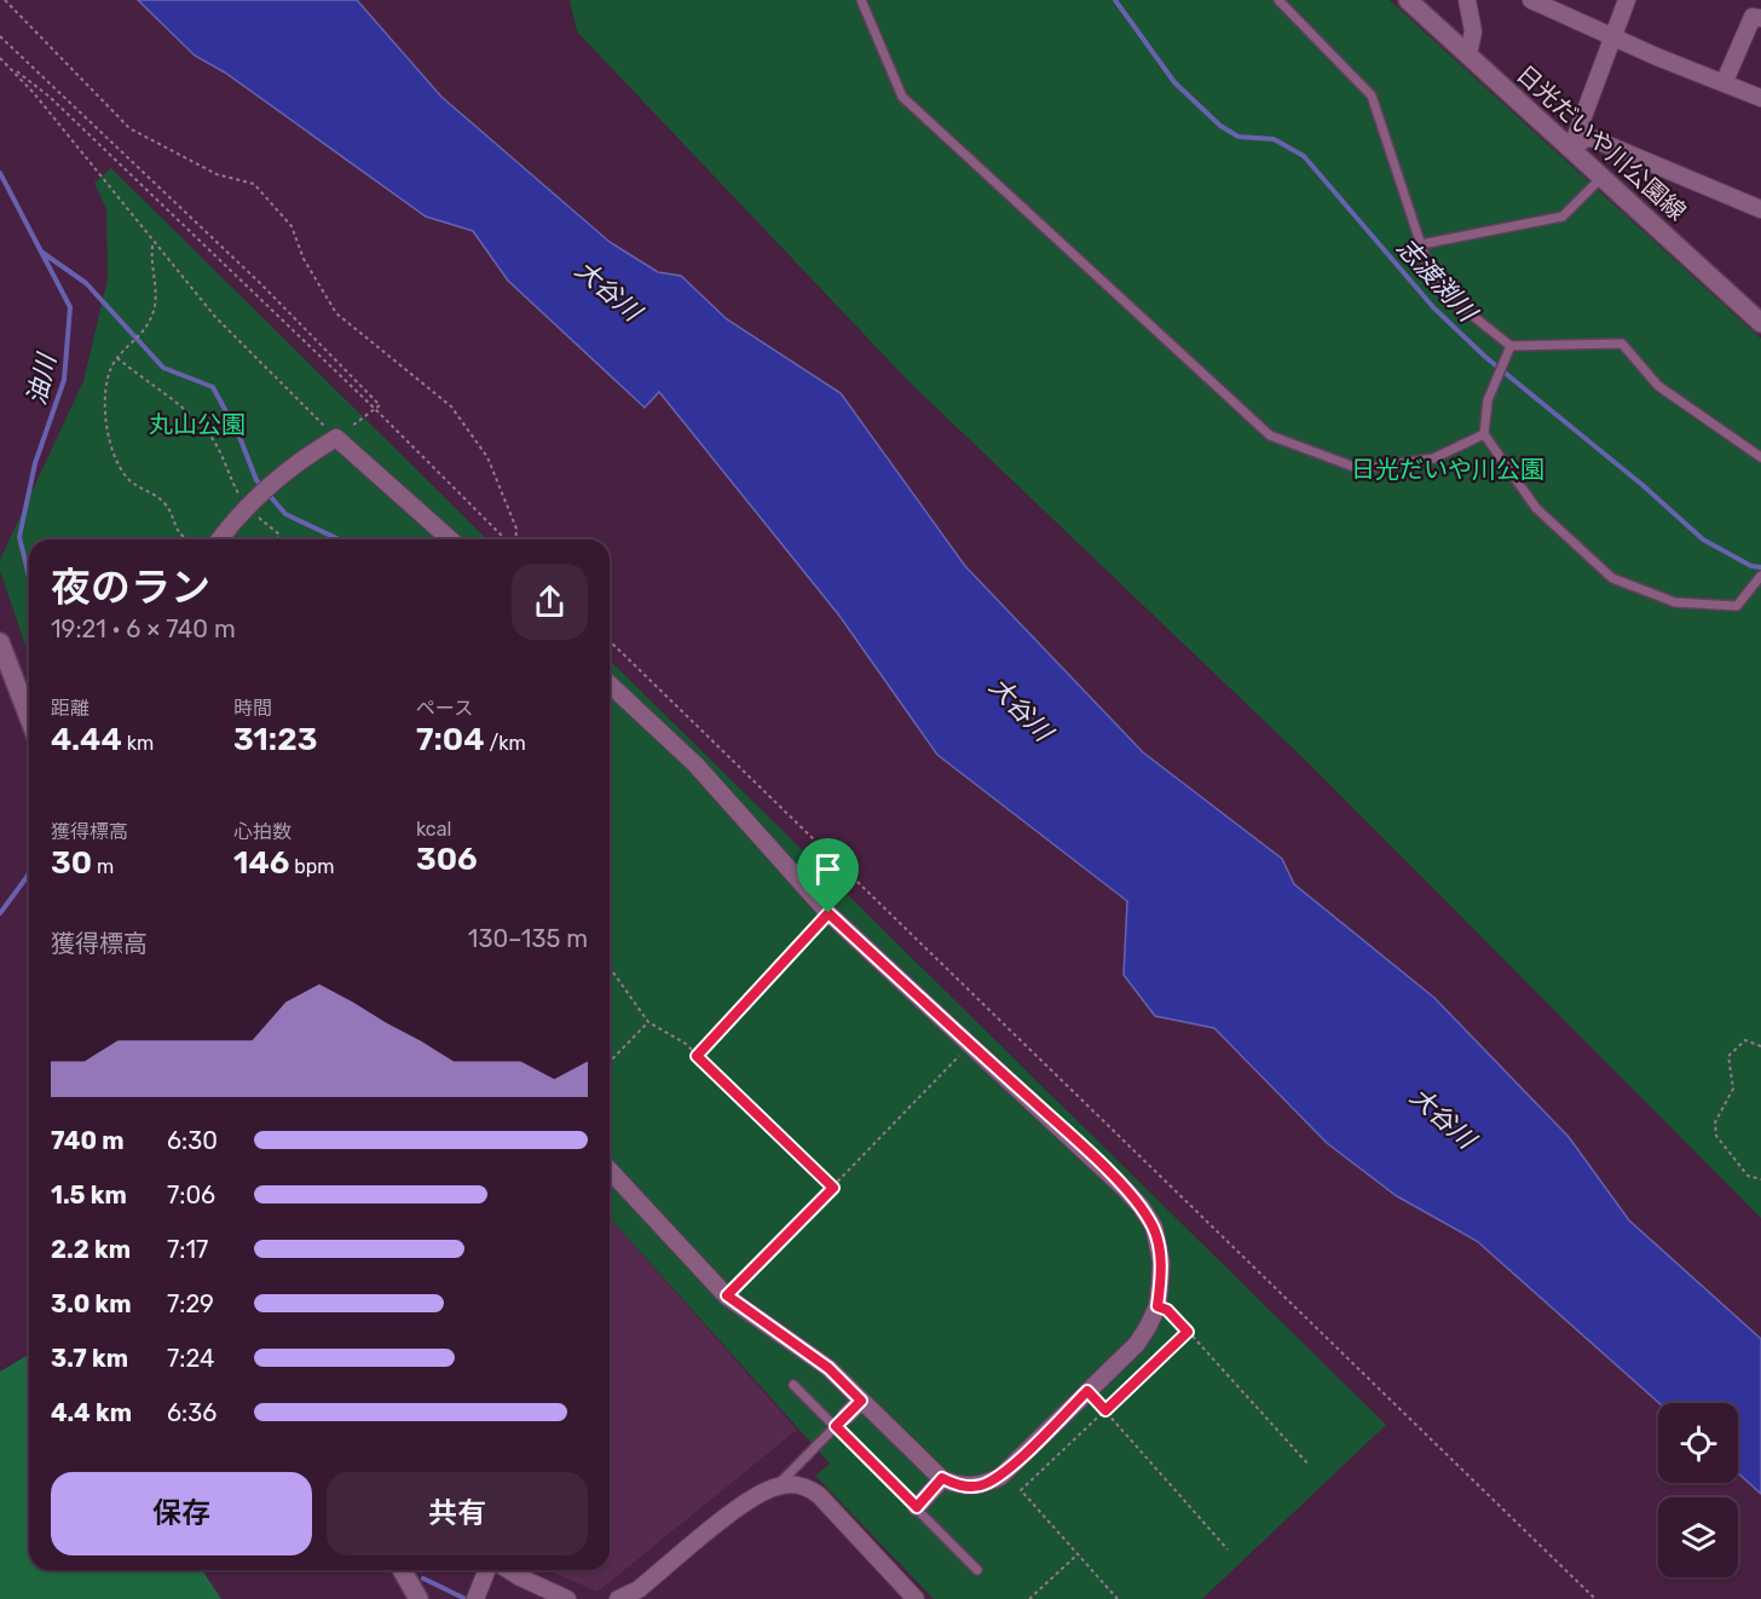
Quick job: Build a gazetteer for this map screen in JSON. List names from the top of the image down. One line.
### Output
{"streets":{"main road":["日光だいや川公園線"]},"water":["志渡渕川","大谷川","油川"],"parks":["丸山公園","日光だいや川公園"],"page":{"heading":["夜のラン","19:21 · 6 × 740 m"],"stats":[["距離","4.44 km"],["時間","31:23"],["ペース","7:04 /km"],["獲得標高","30 m"],["心拍数","146 bpm"],["kcal","306"]],"chart":["獲得標高","130–135 m"],"list":[{"name":"740 m","note":"6:30"},{"name":"1.5 km","note":"7:06"},{"name":"2.2 km","note":"7:17"},{"name":"3.0 km","note":"7:29"},{"name":"3.7 km","note":"7:24"},{"name":"4.4 km","note":"6:36"}],"buttons":["保存","共有"]}}
